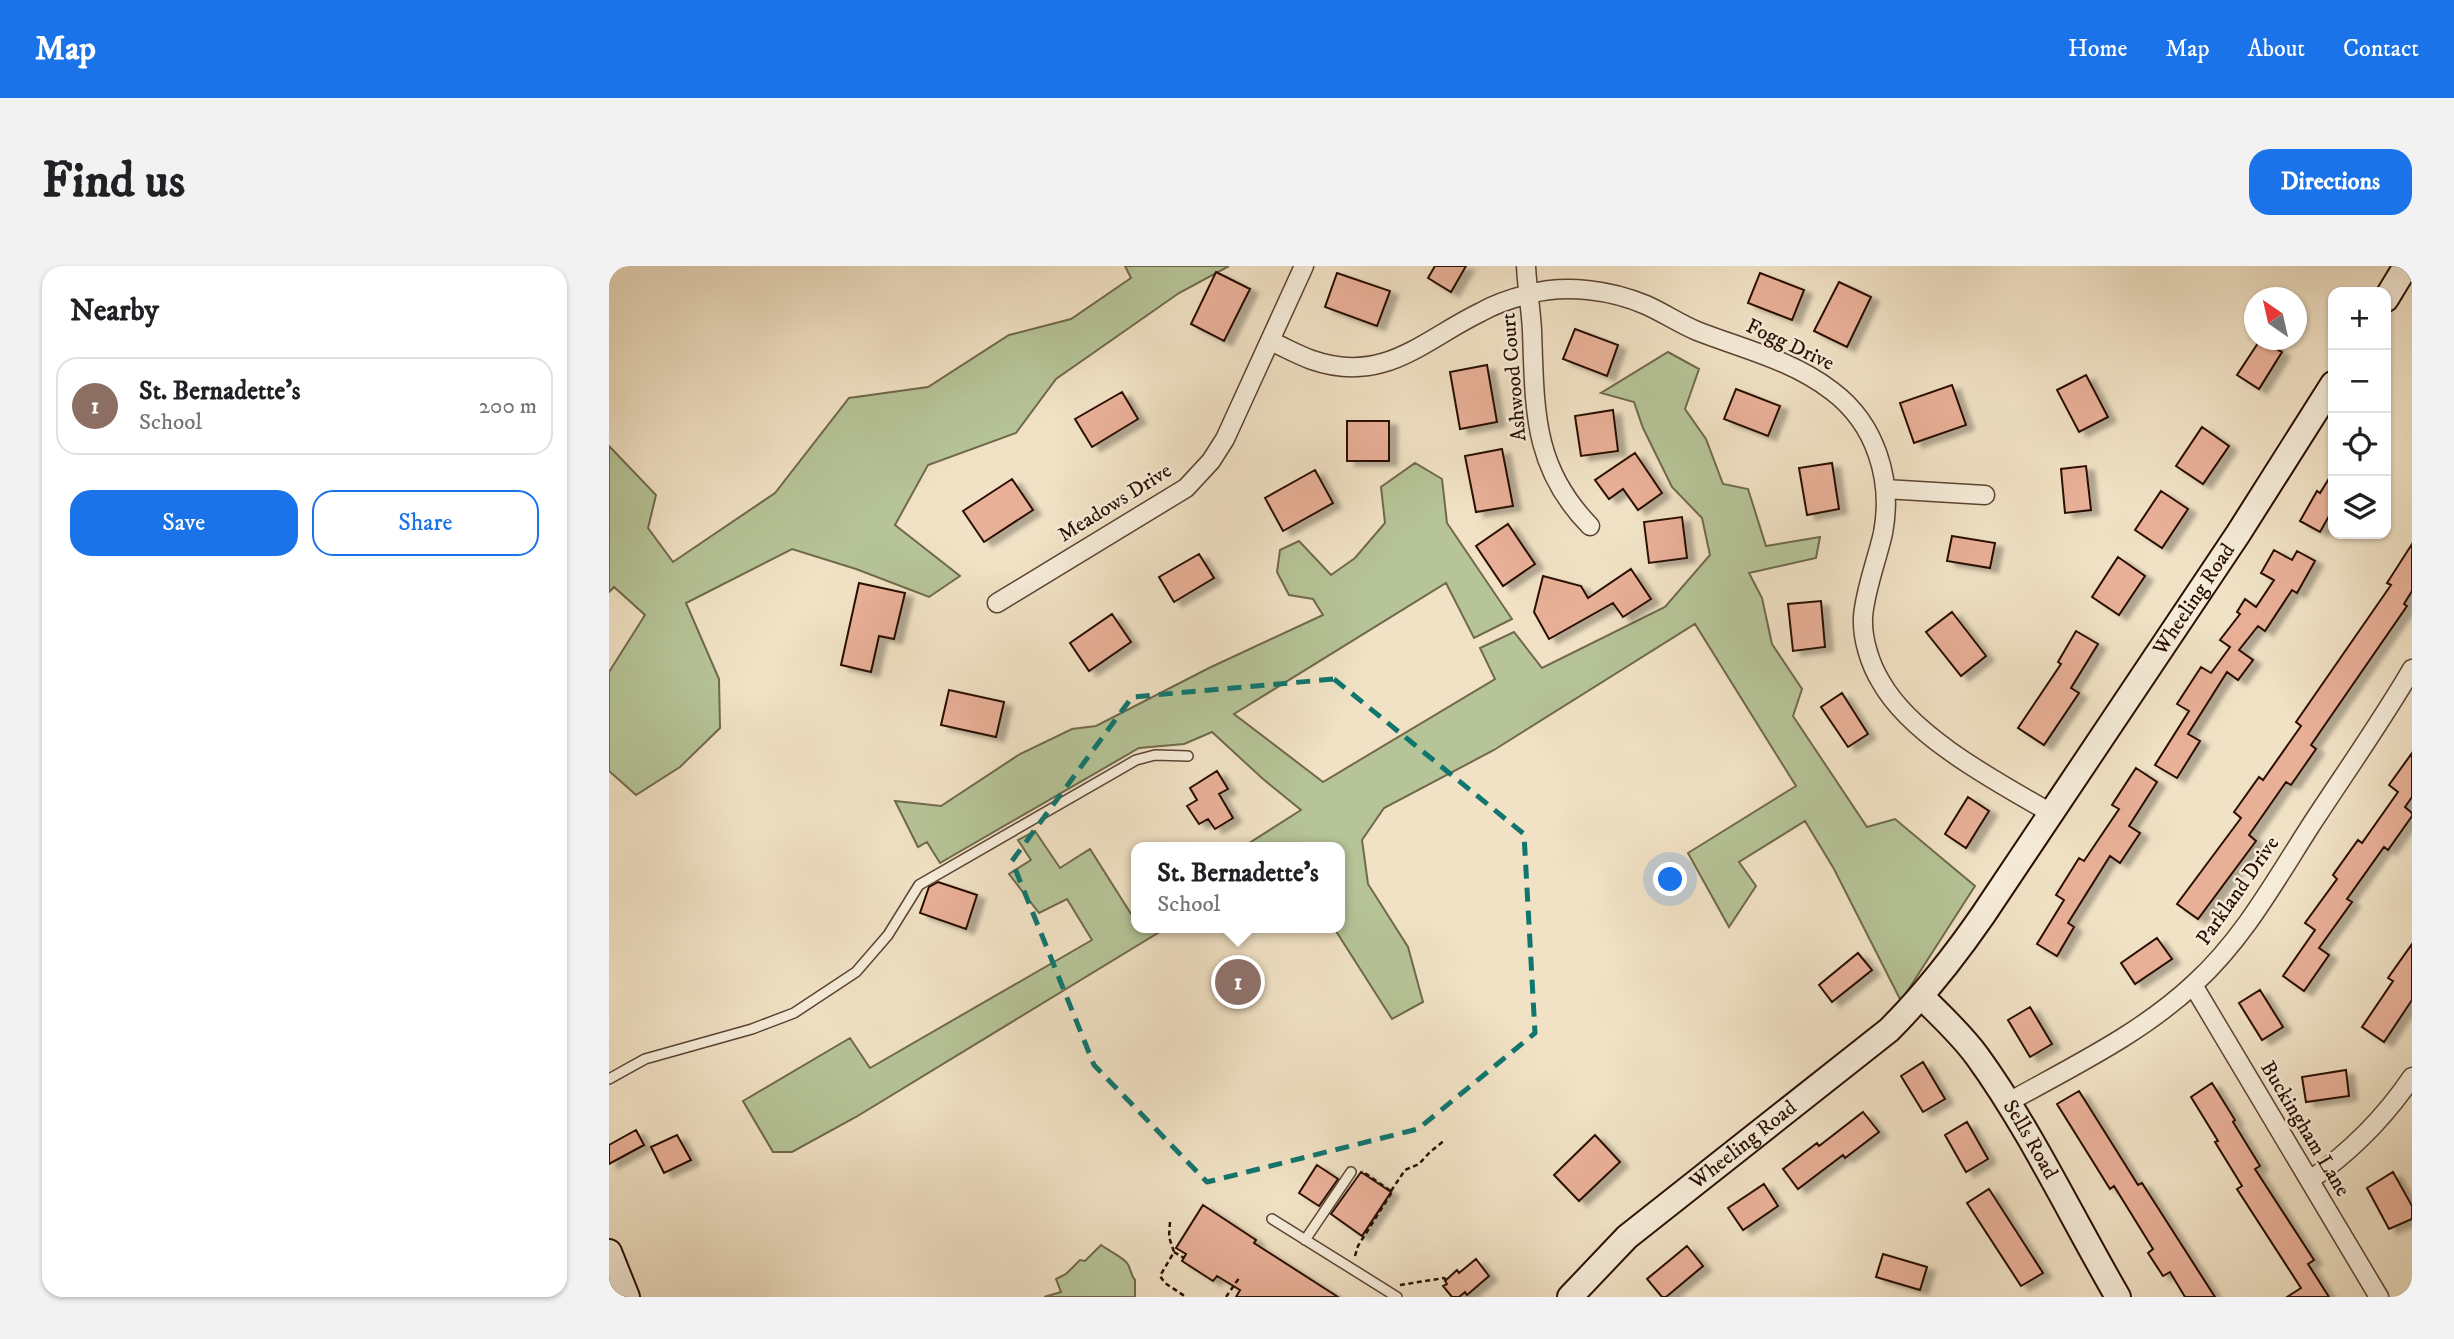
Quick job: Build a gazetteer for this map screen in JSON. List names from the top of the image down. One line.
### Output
{"streets":{"street":["Fogg Drive","Ashwood Court","Meadows Drive","Wheeling Road","Parkland Drive","Buckingham Lane","Sells Road"]},"crossings":[["Fogg Drive","Ashwood Court"],["Fogg Drive","Meadows Drive"],["Fogg Drive","Wheeling Road"],["Wheeling Road","Sells Road"],["Parkland Drive","Buckingham Lane"],["Parkland Drive","Sells Road"]],"north":"top left","page":{"header":"Map","nav":["Home","Map","About","Contact"],"buttons":["Directions",["Save","Share"]],"title":"Find us","heading":"Nearby","map_buttons":["+","−"],"list":[{"mark":"1","name":"St. Bernadette's","note":"School","value":"200 m"}],"popup":["St. Bernadette's","School"],"pins":"1"}}
